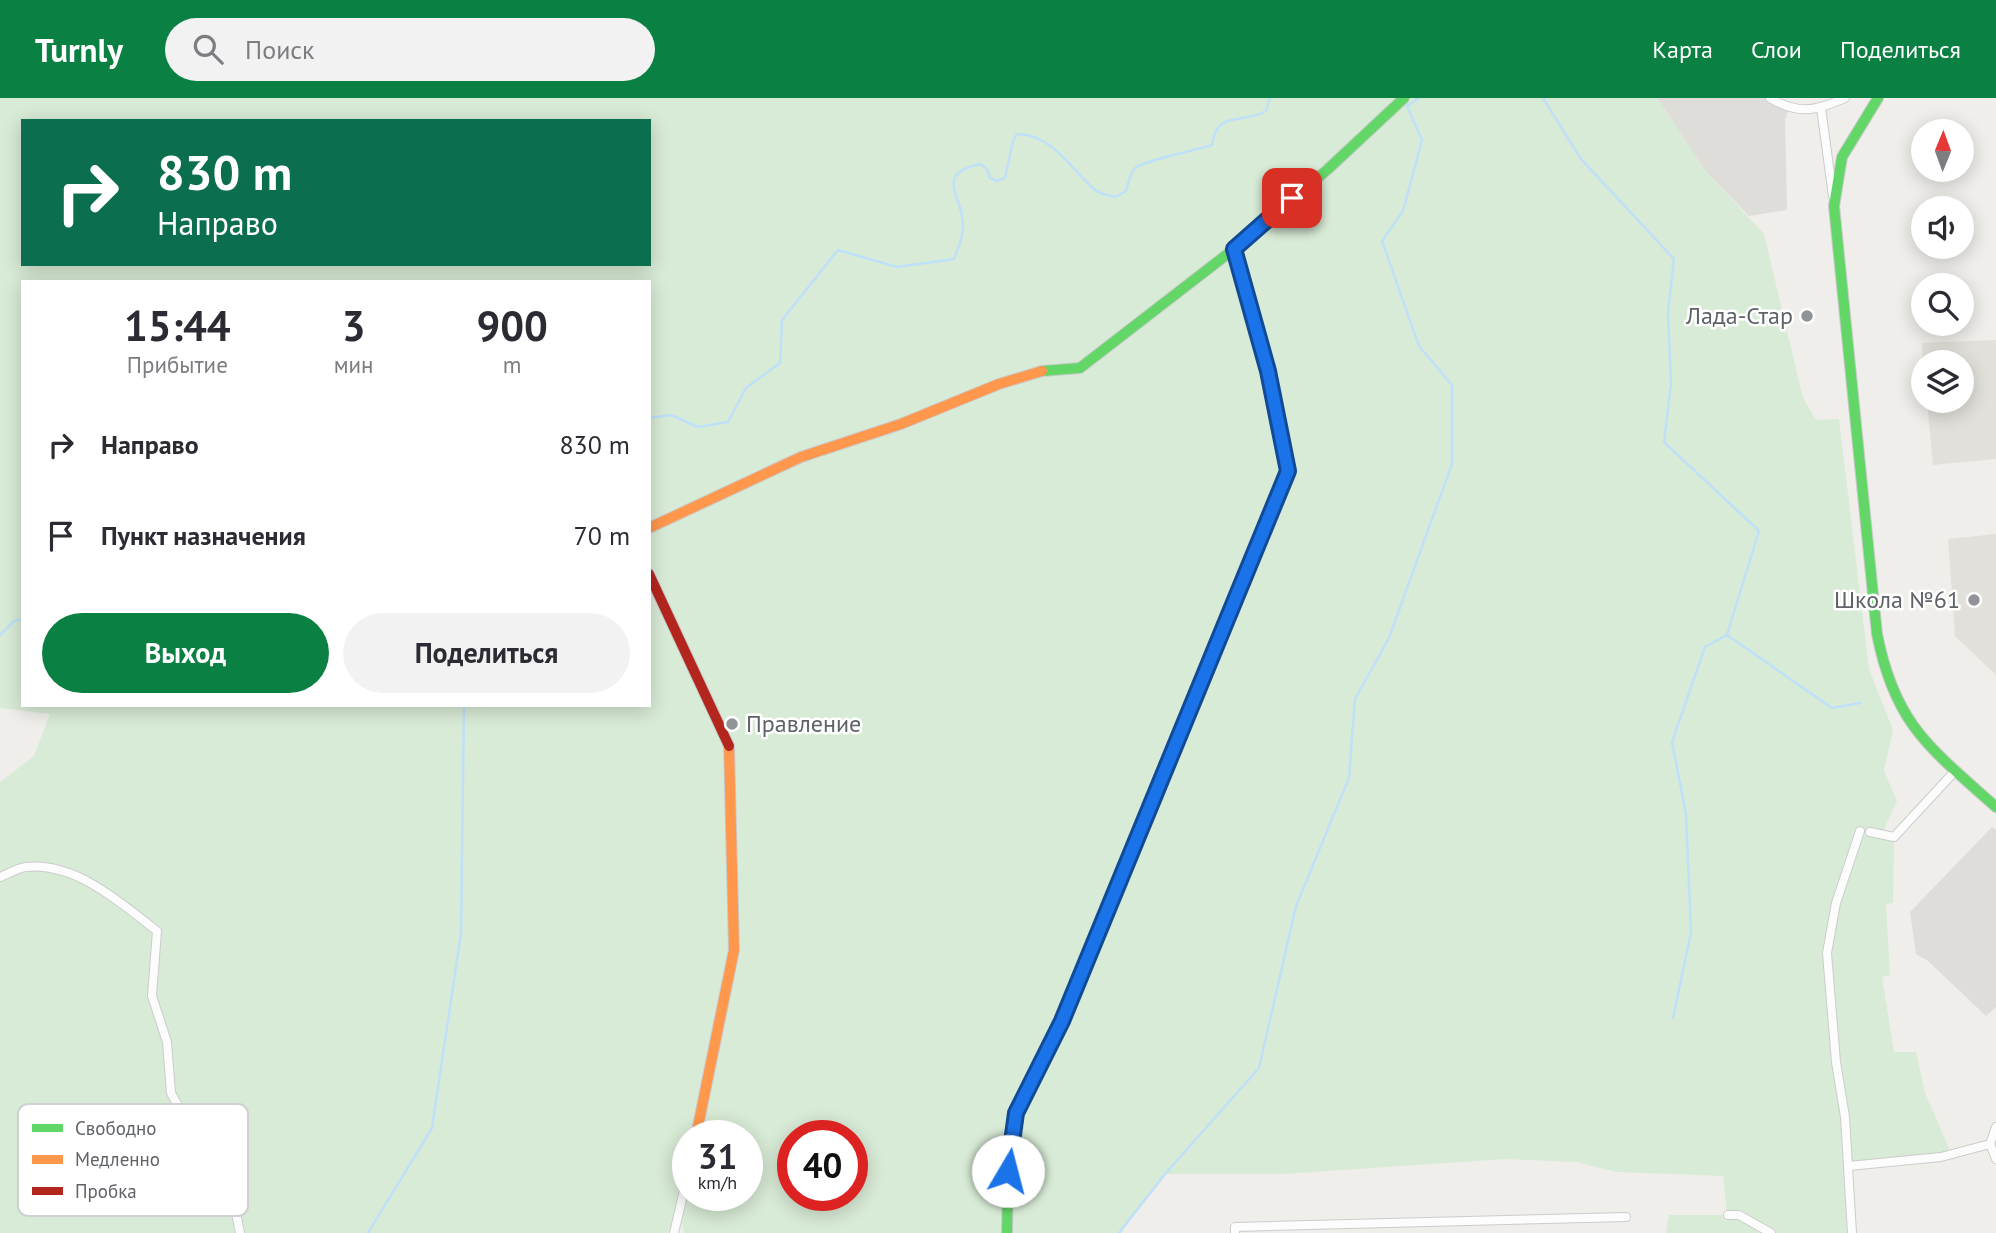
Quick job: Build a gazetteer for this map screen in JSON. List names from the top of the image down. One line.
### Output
{"places":["Лада-Стар","Школа №61","Правление"],"legend":["Свободно","Медленно","Пробка"],"north":"top","page":{"header":"Turnly","search":"Поиск","nav":["Карта","Слои","Поделиться"],"turn":["830 m","Направо"],"eta":["15:44","Прибытие","3","мин","900","m"],"list":[{"name":"Направо","value":"830 m"},{"name":"Пункт назначения","value":"70 m"}],"buttons":["Выход","Поделиться"],"speed":"31 km/h","limit":"40"}}
